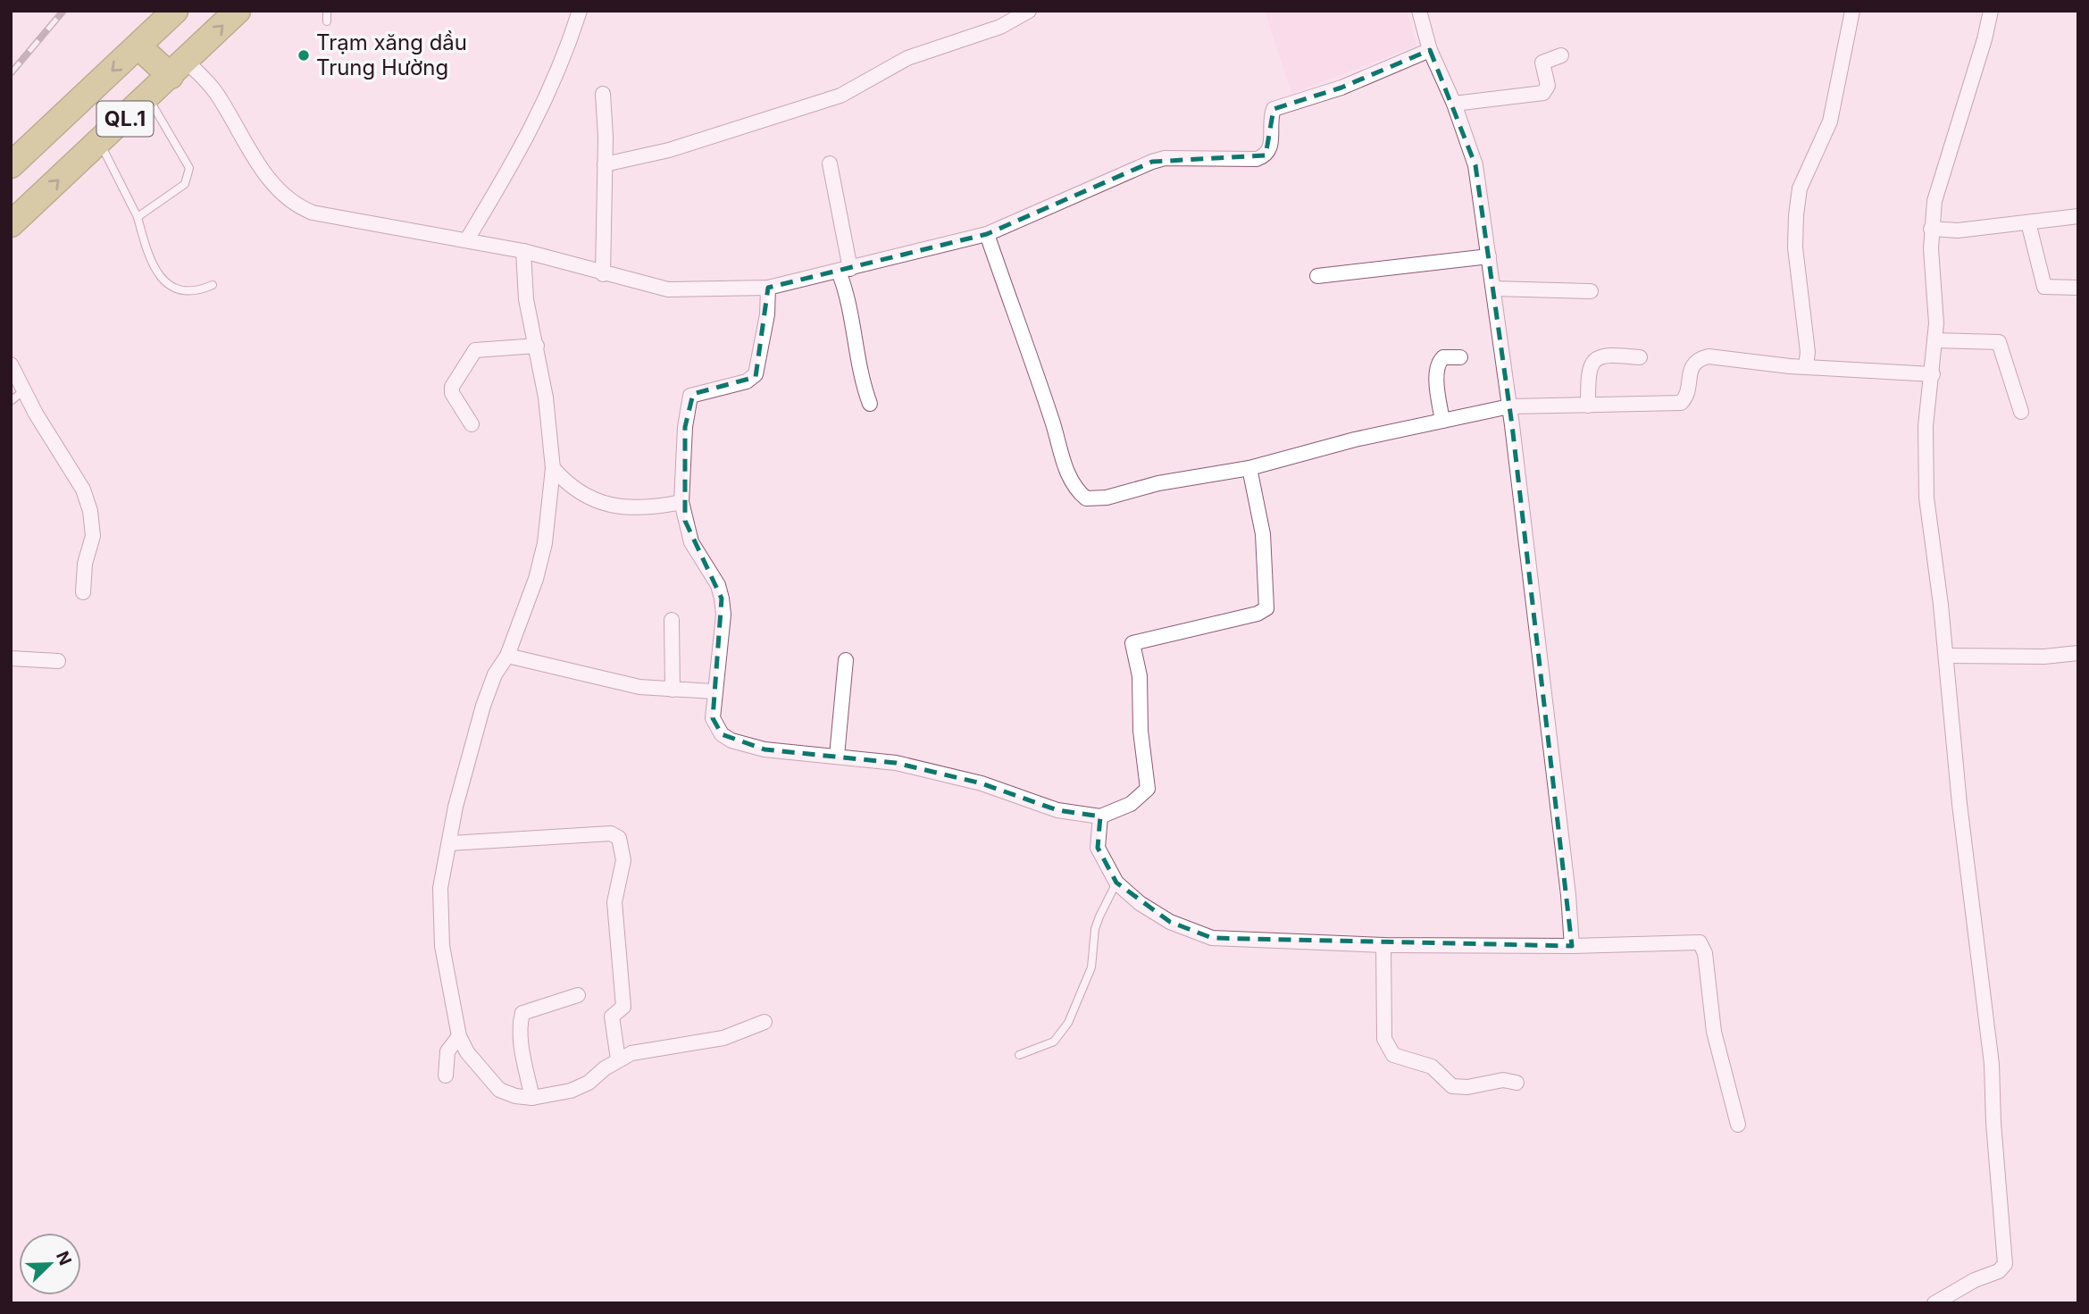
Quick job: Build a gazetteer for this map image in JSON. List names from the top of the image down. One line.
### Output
{"streets":{"highway":["QL.1"]},"places":["Trạm xăng dầu Trung Hường"],"north":"top right"}
